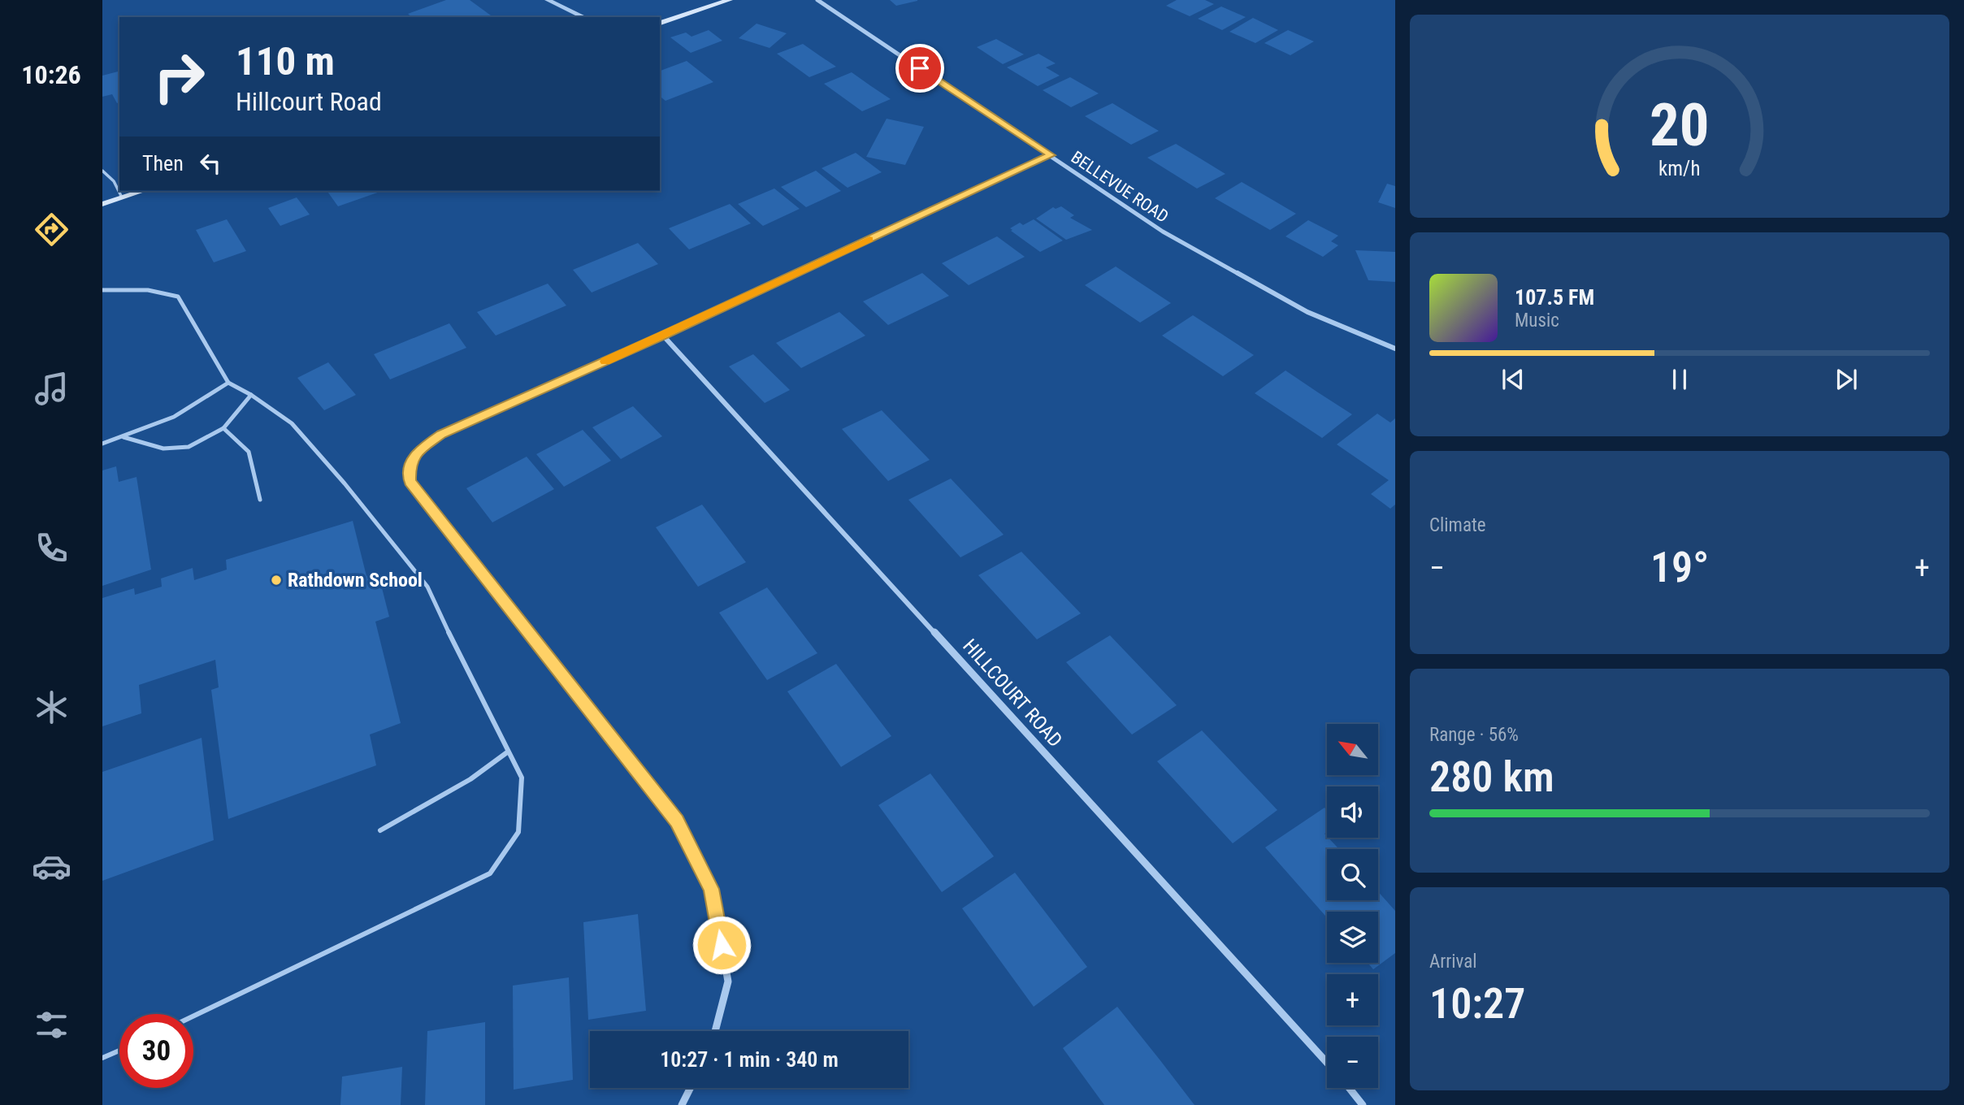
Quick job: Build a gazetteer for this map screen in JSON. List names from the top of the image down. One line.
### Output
{"streets":{"street":["BELLEVUE ROAD","HILLCOURT ROAD"]},"places":["Rathdown School"],"north":"top left","page":{"tabs":"10:26","turn":["110 m","Hillcourt Road"],"then":"Then","song":["107.5 FM","Music"],"tile":["Climate",["Range · 56%","280 km"],["Arrival","10:27"]],"heat":["−","19°","+"],"map_buttons":["+","−"],"limit":"30","trip":"10:27 · 1 min · 340 m","gauge":["20","km/h"]}}
